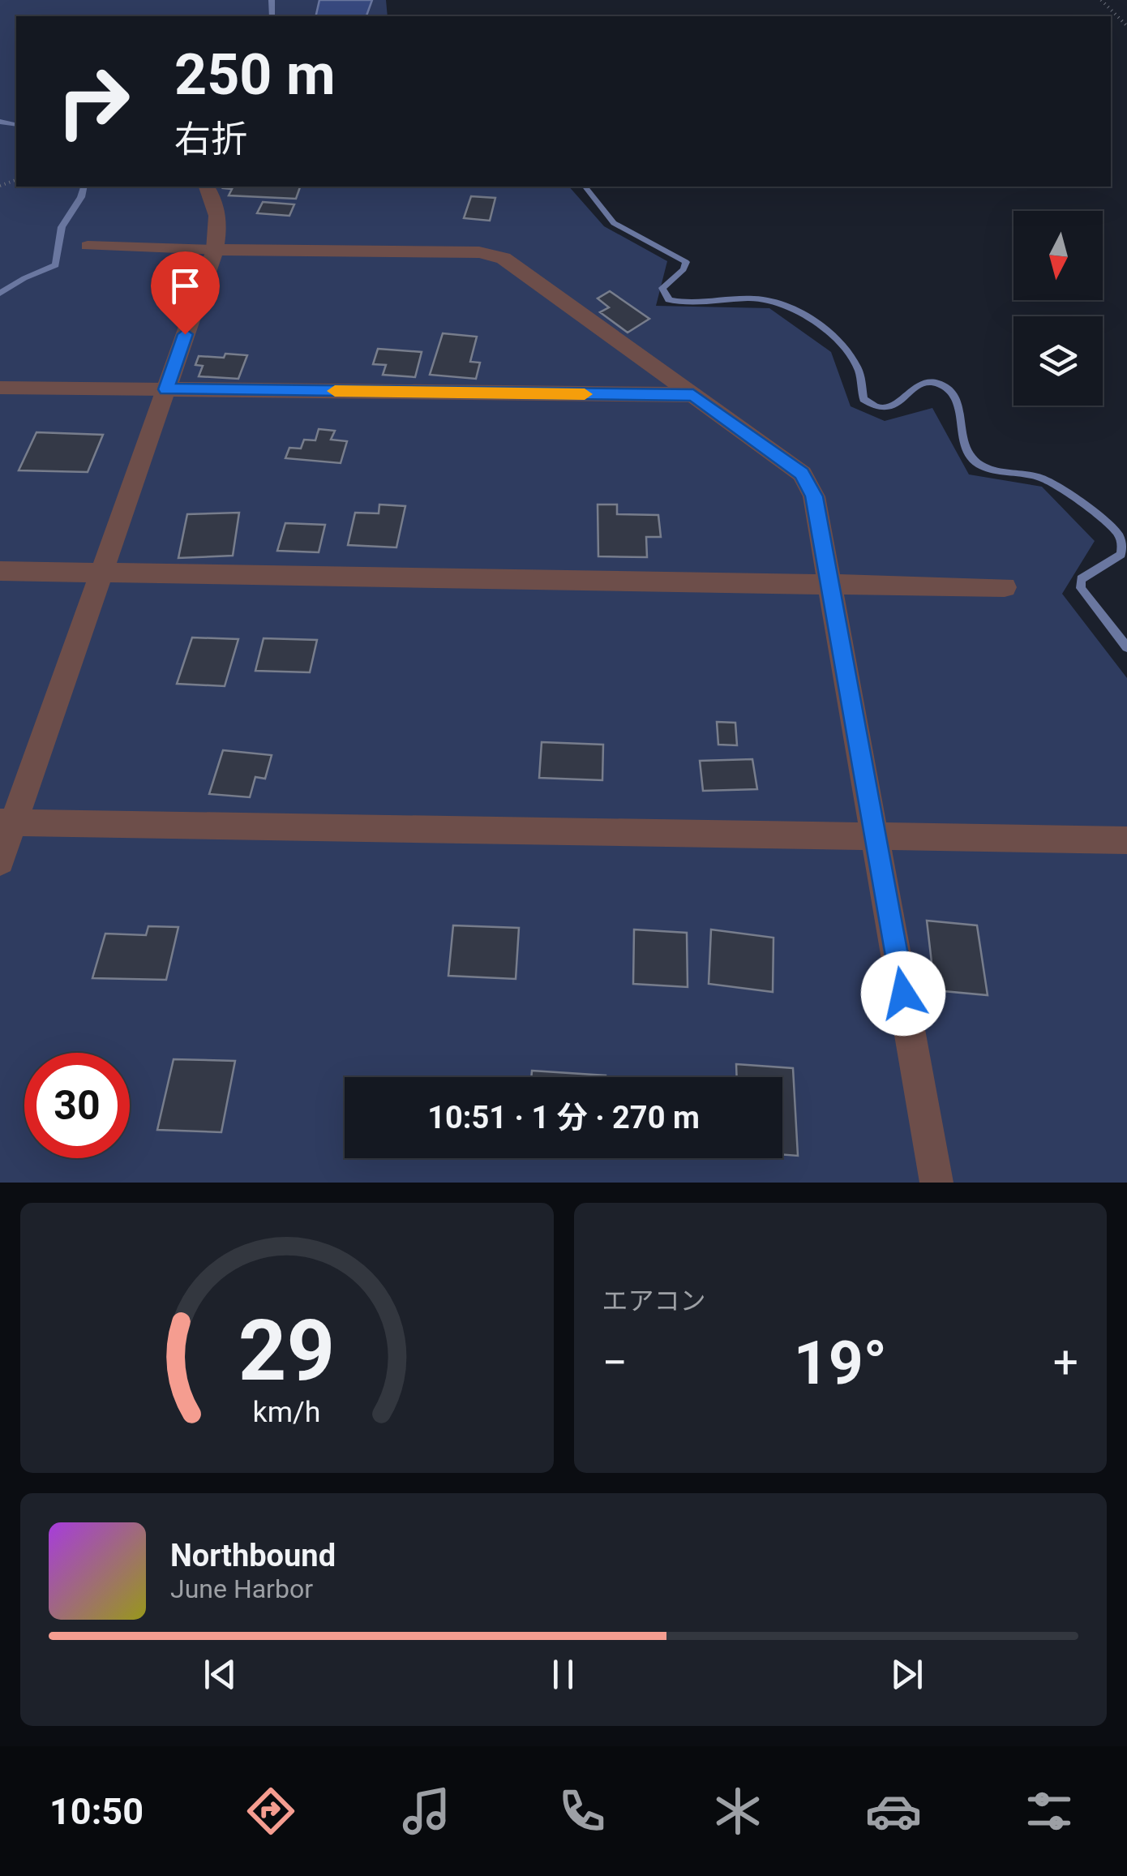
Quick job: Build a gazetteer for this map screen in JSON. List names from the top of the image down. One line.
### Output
{"north":"bottom","page":{"turn":["250 m","右折"],"limit":"30","trip":"10:51 · 1 分 · 270 m","tile":"エアコン","heat":["−","19°","+"],"song":["Northbound","June Harbor"],"tabs":"10:50","gauge":["29","km/h"]}}
